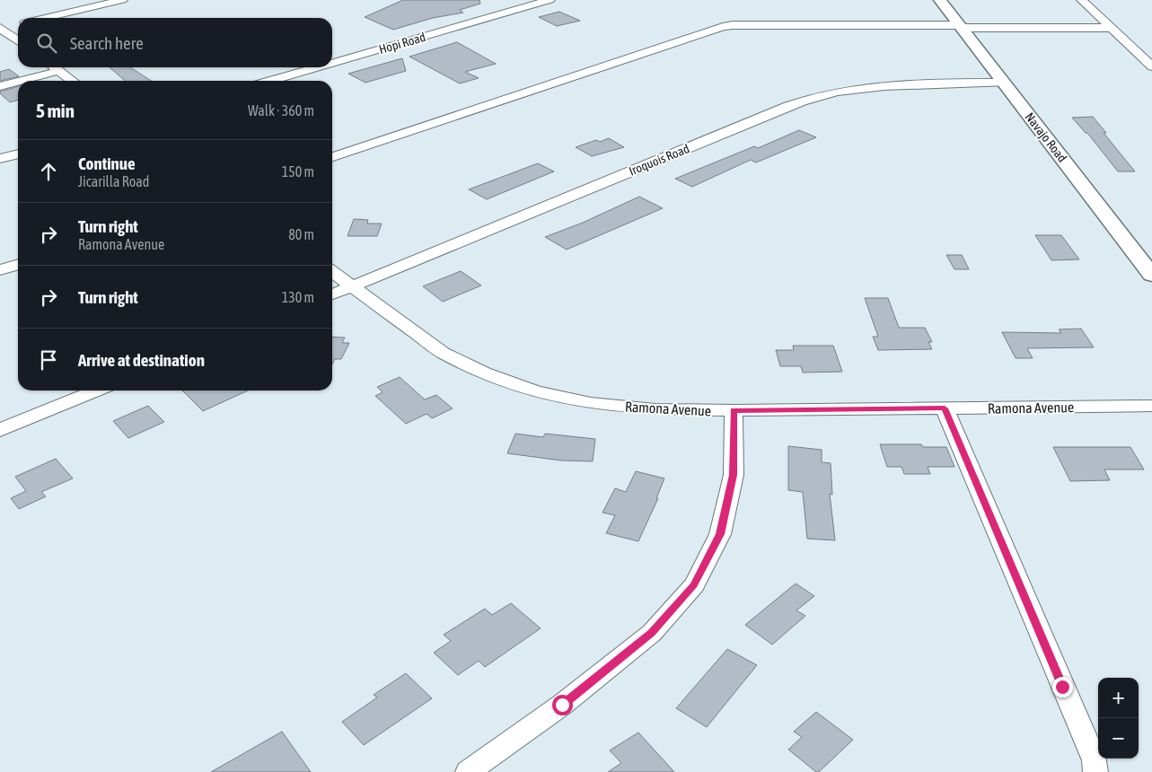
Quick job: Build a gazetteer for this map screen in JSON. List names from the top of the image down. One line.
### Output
{"streets":{"main road":["Navajo Road"],"street":["Hopi Road","Iroquois Road","Ramona Avenue"]},"crossings":[["Navajo Road","Iroquois Road"],["Iroquois Road","Ramona Avenue"]],"page":{"search":"Search here","heading":["5 min","Walk · 360 m"],"list":[["Continue","Jicarilla Road","150 m"],["Turn right","Ramona Avenue","80 m"],["Turn right","130 m"],"Arrive at destination"],"map_buttons":["+","−"]}}
